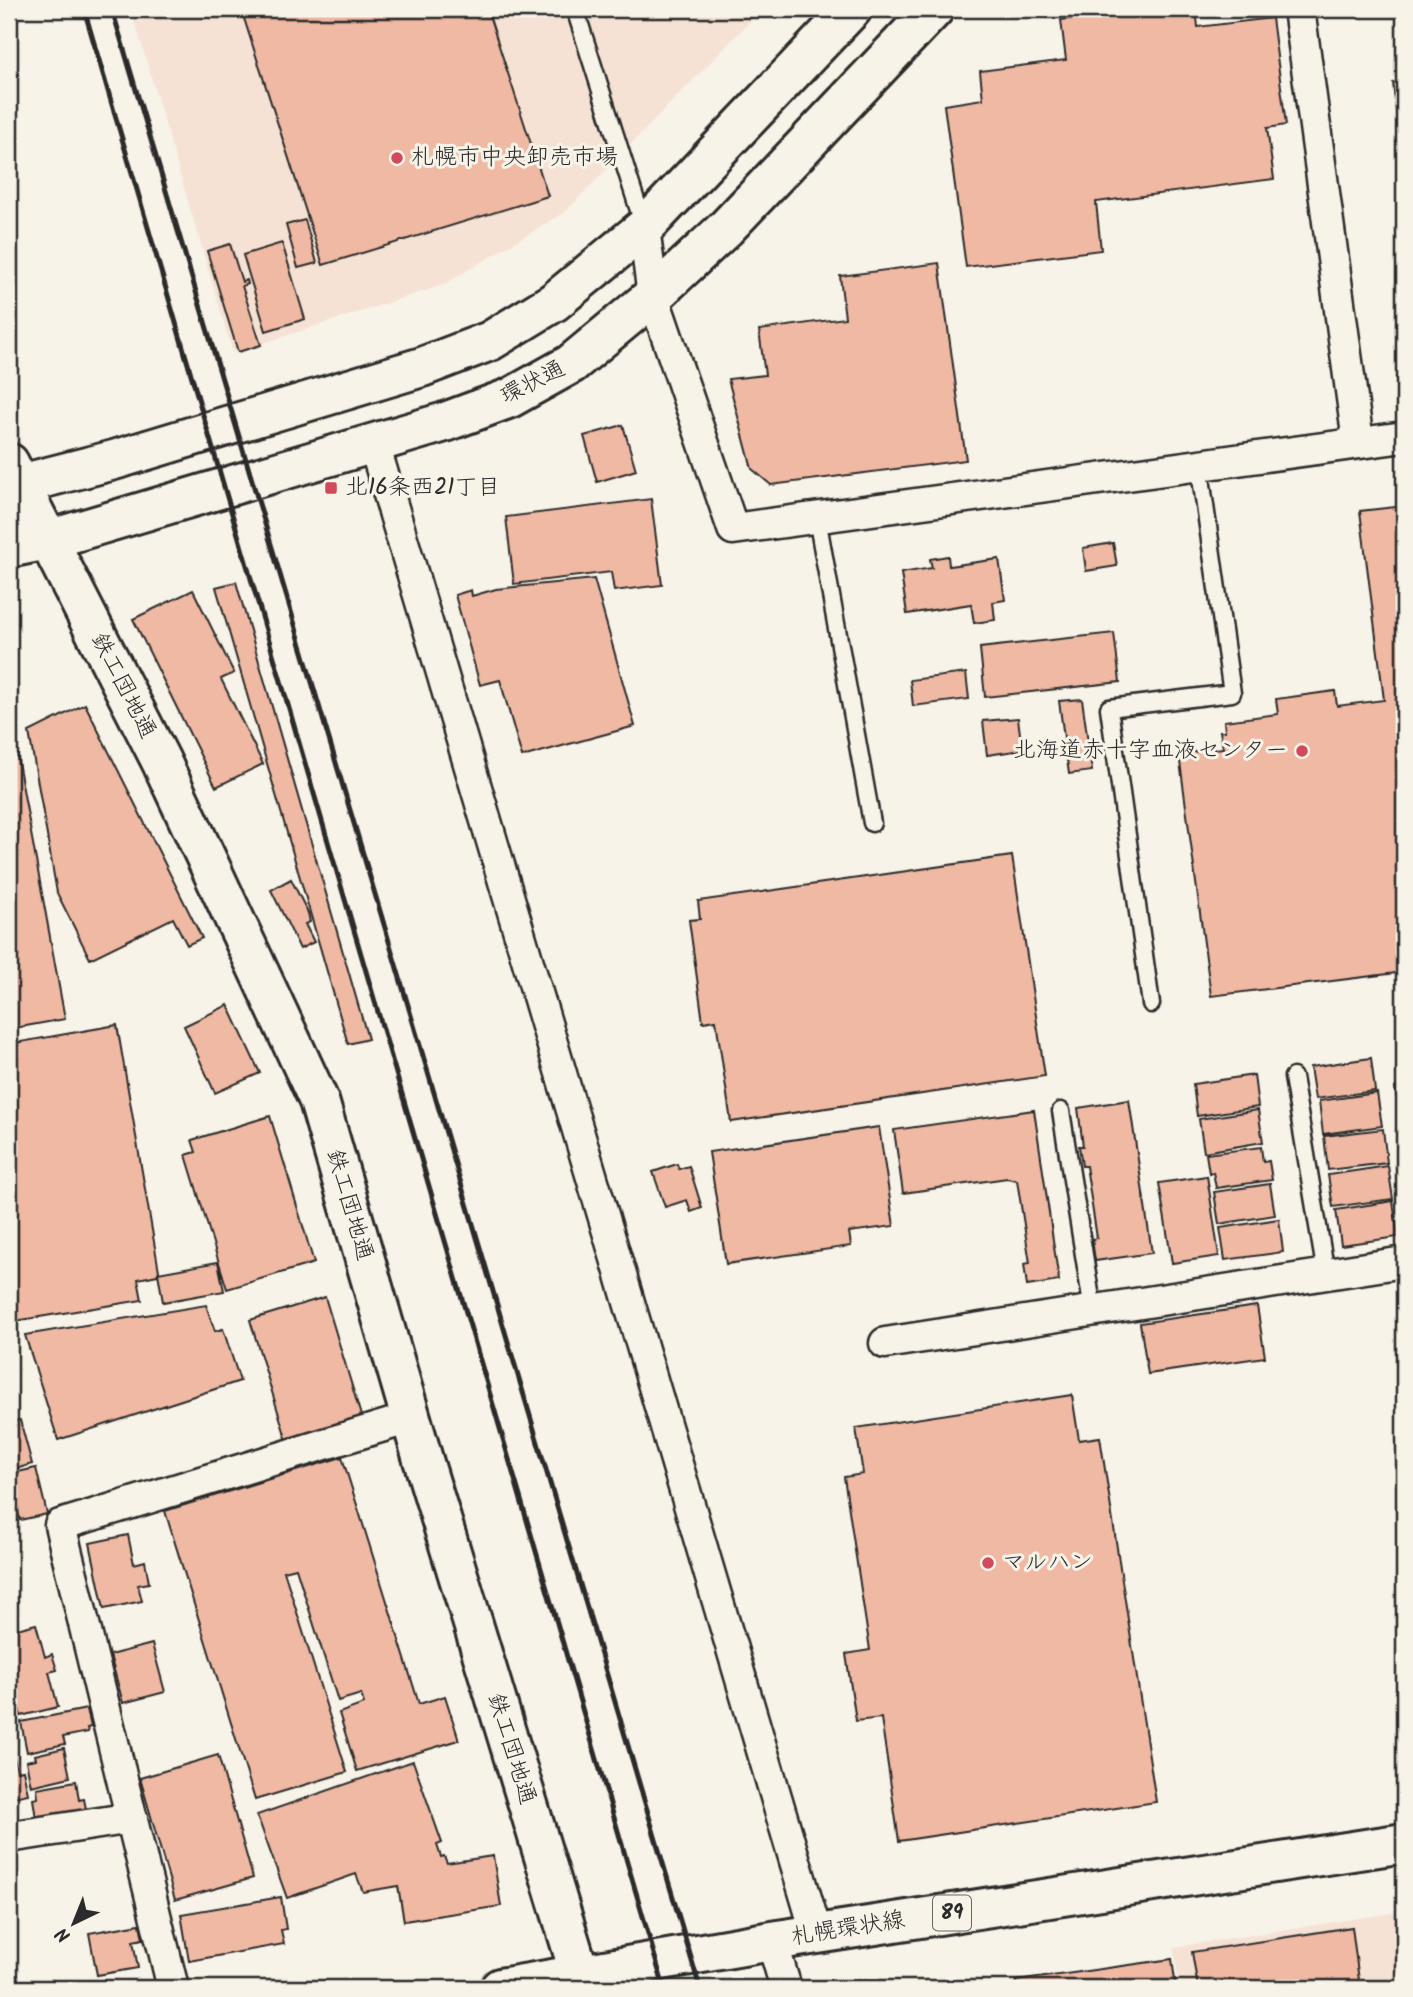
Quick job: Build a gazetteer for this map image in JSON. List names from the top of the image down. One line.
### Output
{"streets":{"street":["環状通","鉄工団地通","89","札幌環状線"]},"crossings":[["環状通","鉄工団地通"],["鉄工団地通","札幌環状線"]],"places":{"other":["札幌市中央卸売市場","北海道赤十字血液センター","マルハン"],"transit":["北16条西21丁目"]},"north":"bottom left"}
